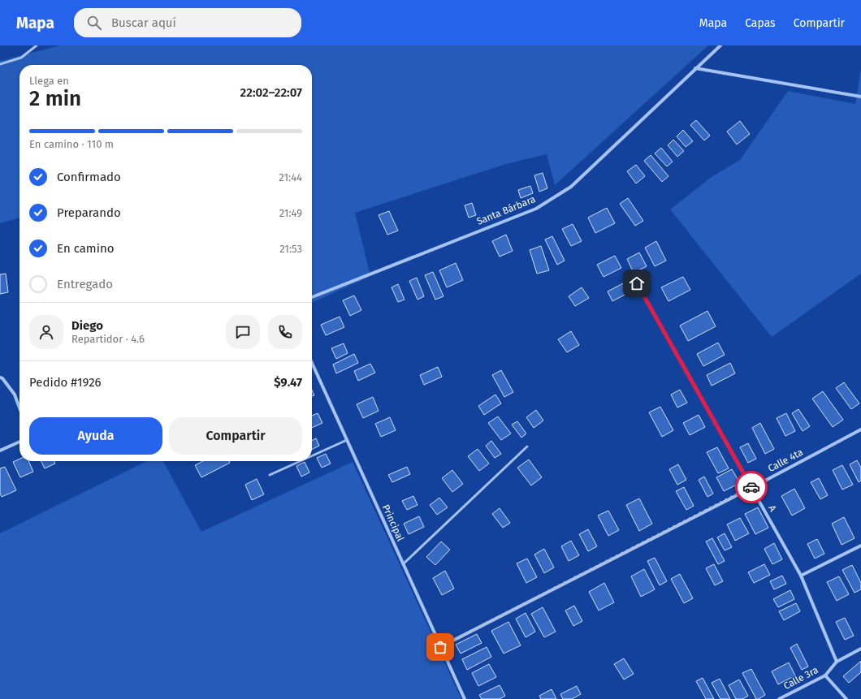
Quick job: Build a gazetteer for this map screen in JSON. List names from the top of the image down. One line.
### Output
{"streets":{"street":["Santa Bárbara","Calle 4ta","A","Principal","Calle 3ra"]},"crossings":[["Calle 4ta","A"],["Calle 4ta","Principal"],["A","Calle 3ra"]],"page":{"header":"Mapa","search":"Buscar aquí","nav":["Mapa","Capas","Compartir"],"heading":["2 min","Llega en","22:02–22:07"],"panel":["Diego","Repartidor · 4.6","Pedido #1926","$9.47"],"bar":"En camino · 110 m","list":[["Confirmado","21:44"],["Preparando","21:49"],["En camino","21:53"],"Entregado"],"buttons":["Ayuda","Compartir"]}}
